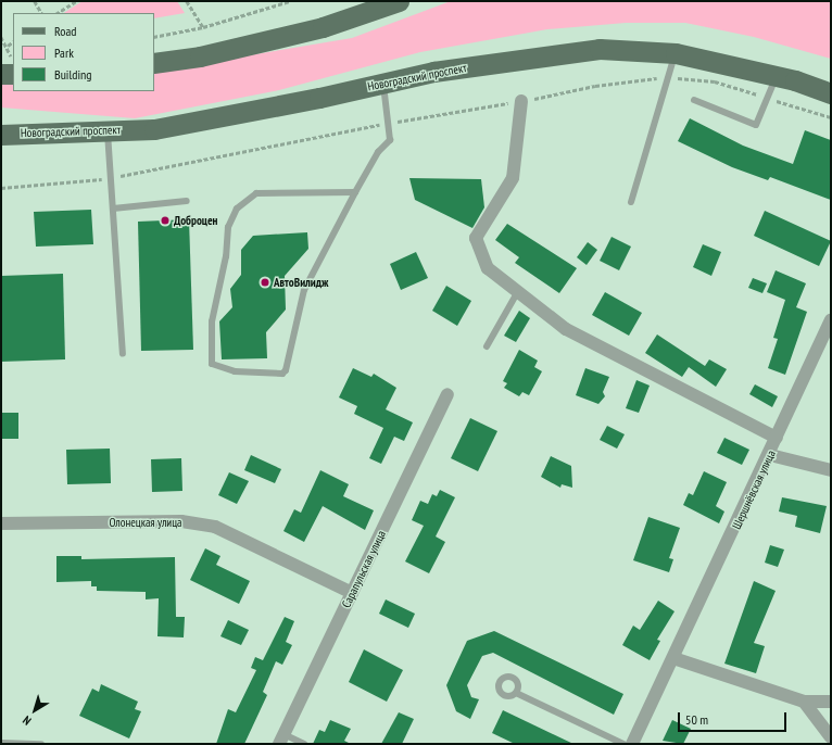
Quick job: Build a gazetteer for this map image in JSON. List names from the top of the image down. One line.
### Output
{"streets":{"main road":["Новоградский проспект"],"street":["Шершнёвская улица","Олонецкая улица","Сарапульская улица"]},"crossings":[["Олонецкая улица","Сарапульская улица"]],"places":["Доброцен","АвтоВилидж"],"legend":["Road","Park","Building"],"scale_bar":"50 m","north":"bottom left"}
